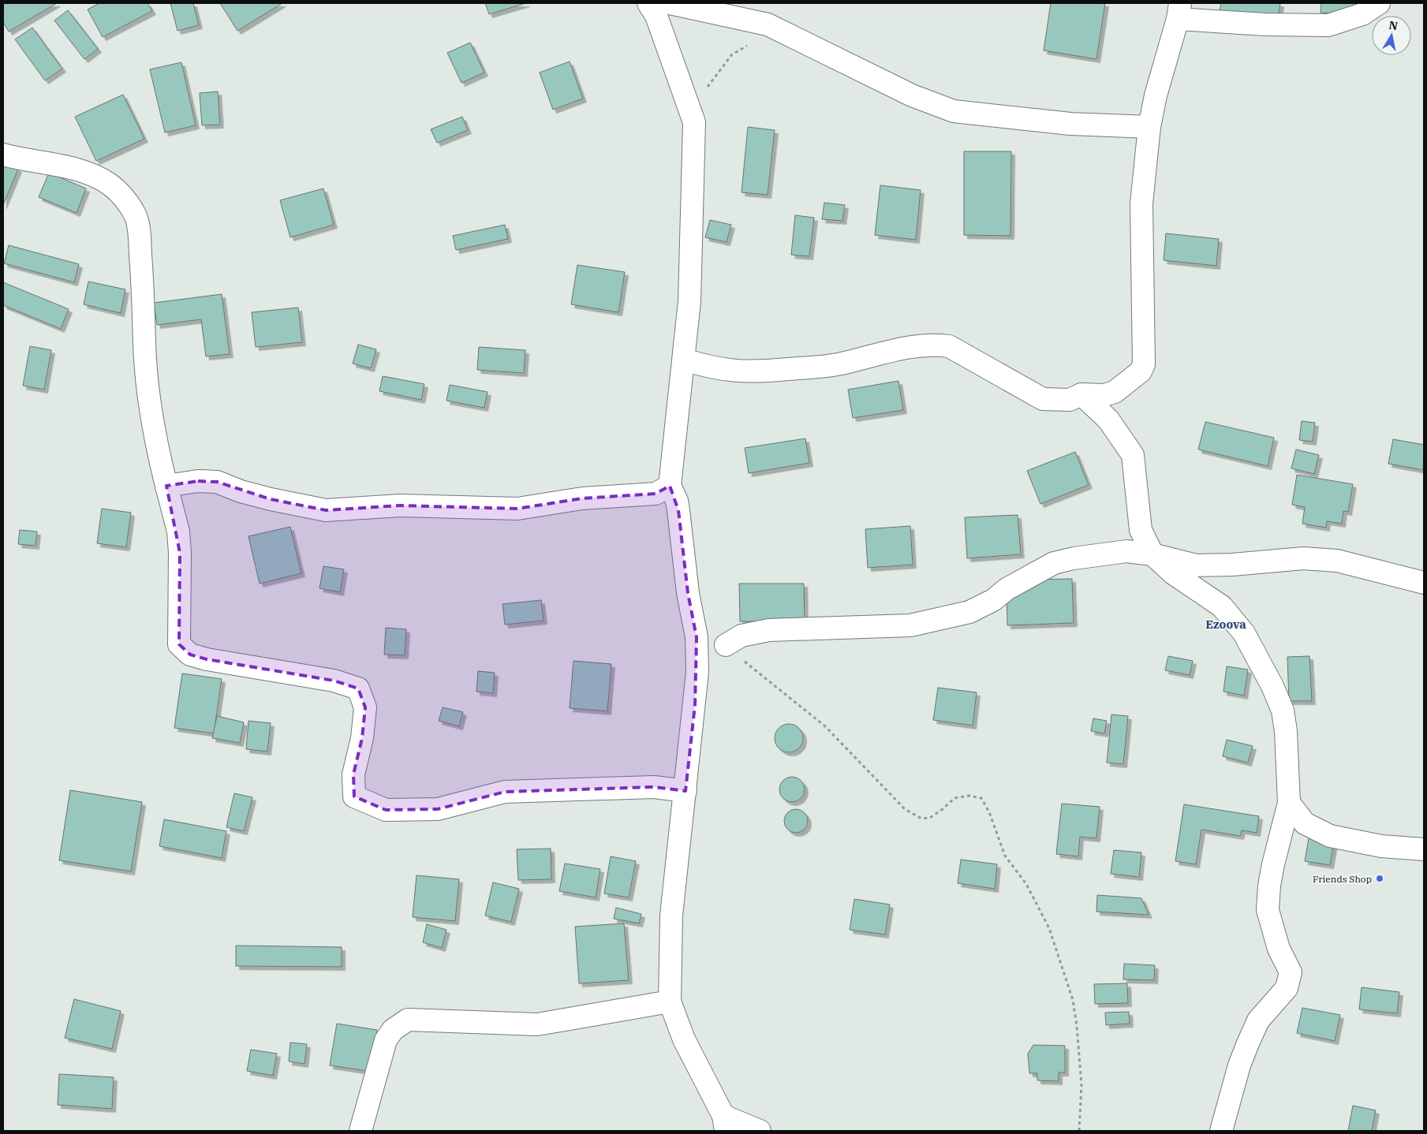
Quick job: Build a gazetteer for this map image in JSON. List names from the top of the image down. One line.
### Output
{"districts":["Ezoova"],"places":["Friends Shop"],"north":"top"}
